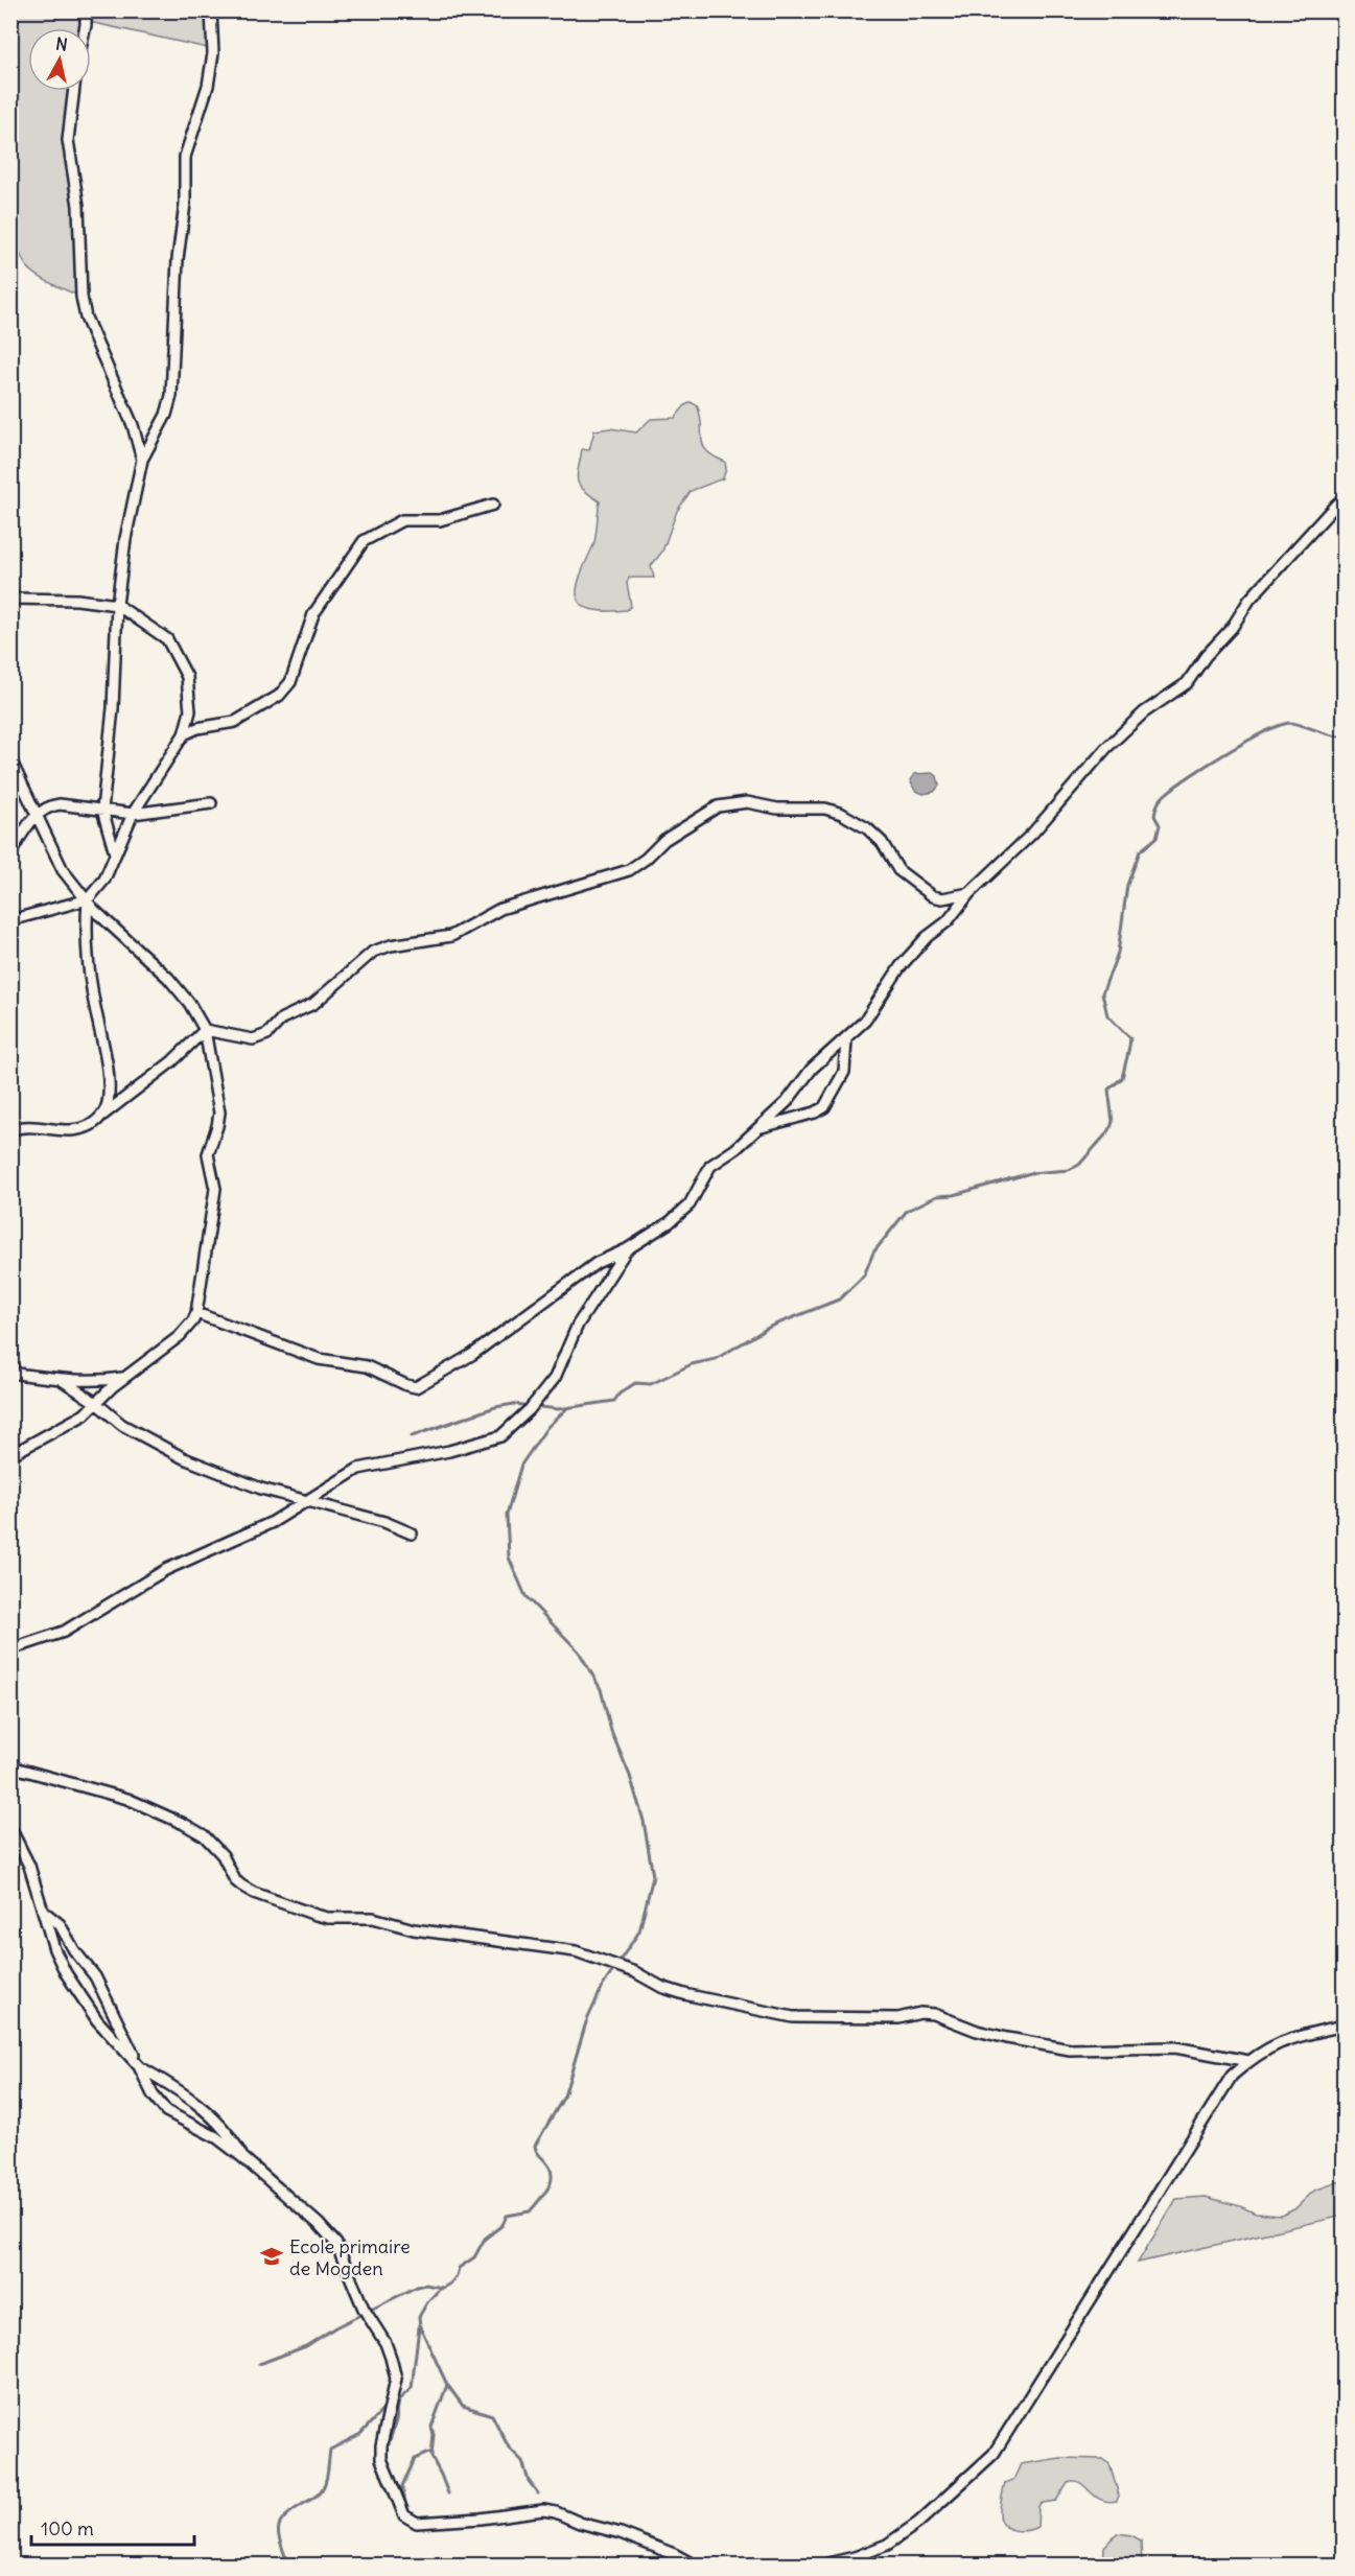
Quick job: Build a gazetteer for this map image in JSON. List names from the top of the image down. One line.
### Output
{"places":{"school or university":["Ecole primaire de Mogden"]},"scale_bar":"100 m","north":"top"}
